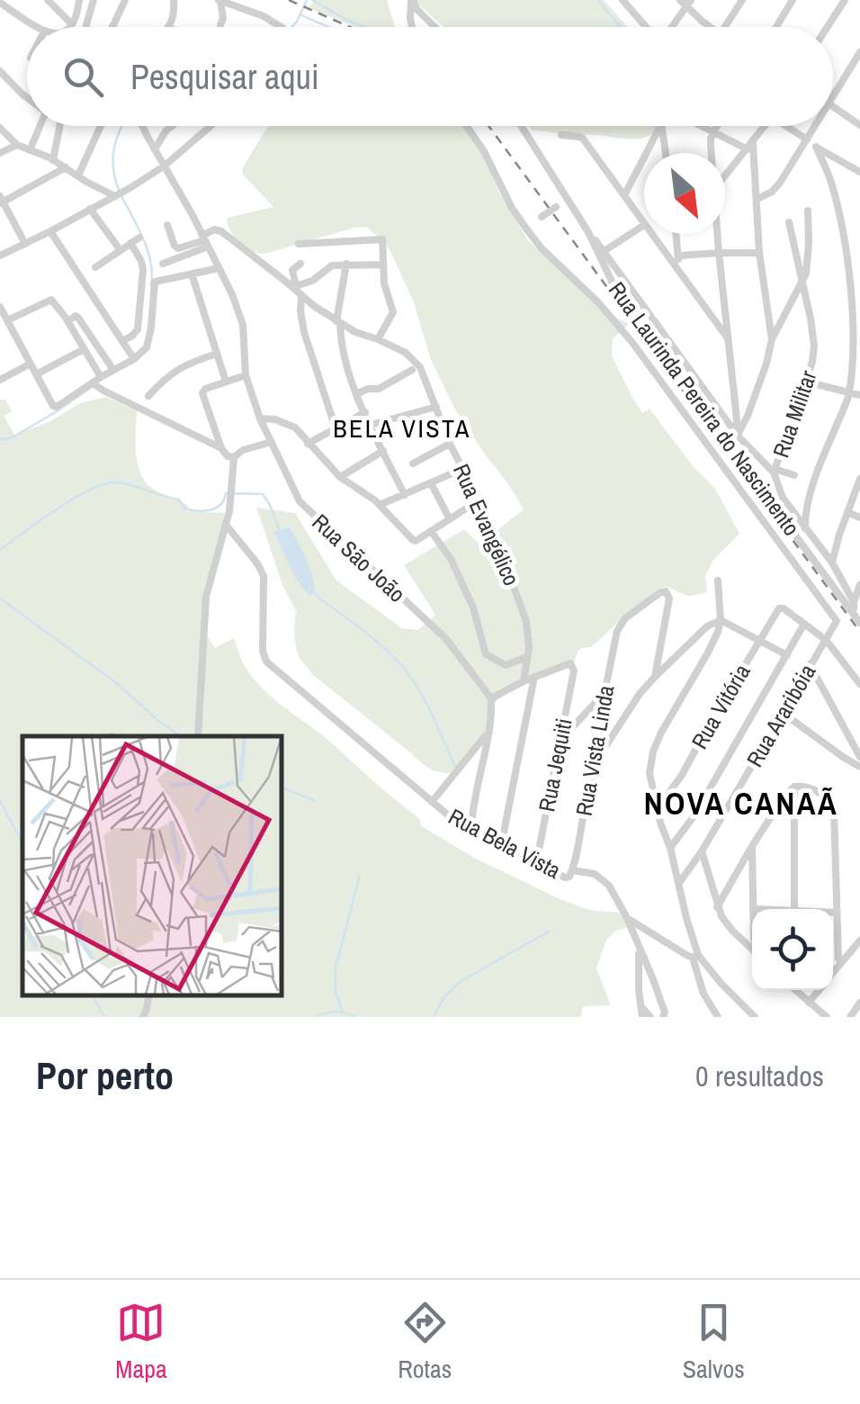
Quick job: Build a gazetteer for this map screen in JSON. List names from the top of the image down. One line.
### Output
{"streets":{"street":["Rua Laurinda Pereira do Nascimento","Rua Militar","Rua Evangélico","Rua São João","Rua Vitória","Rua Araribóia","Rua Vista Linda","Rua Jequiti","Rua Bela Vista"]},"crossings":[["Rua Laurinda Pereira do Nascimento","Rua Militar"],["Rua Evangélico","Rua São João"],["Rua Vista Linda","Rua Bela Vista"],["Rua Jequiti","Rua Bela Vista"]],"districts":["BELA VISTA","NOVA CANAÃ"],"north":"bottom right","page":{"search":"Pesquisar aqui","heading":["Por perto","0 resultados"],"nav":["Mapa","Rotas","Salvos"]}}
